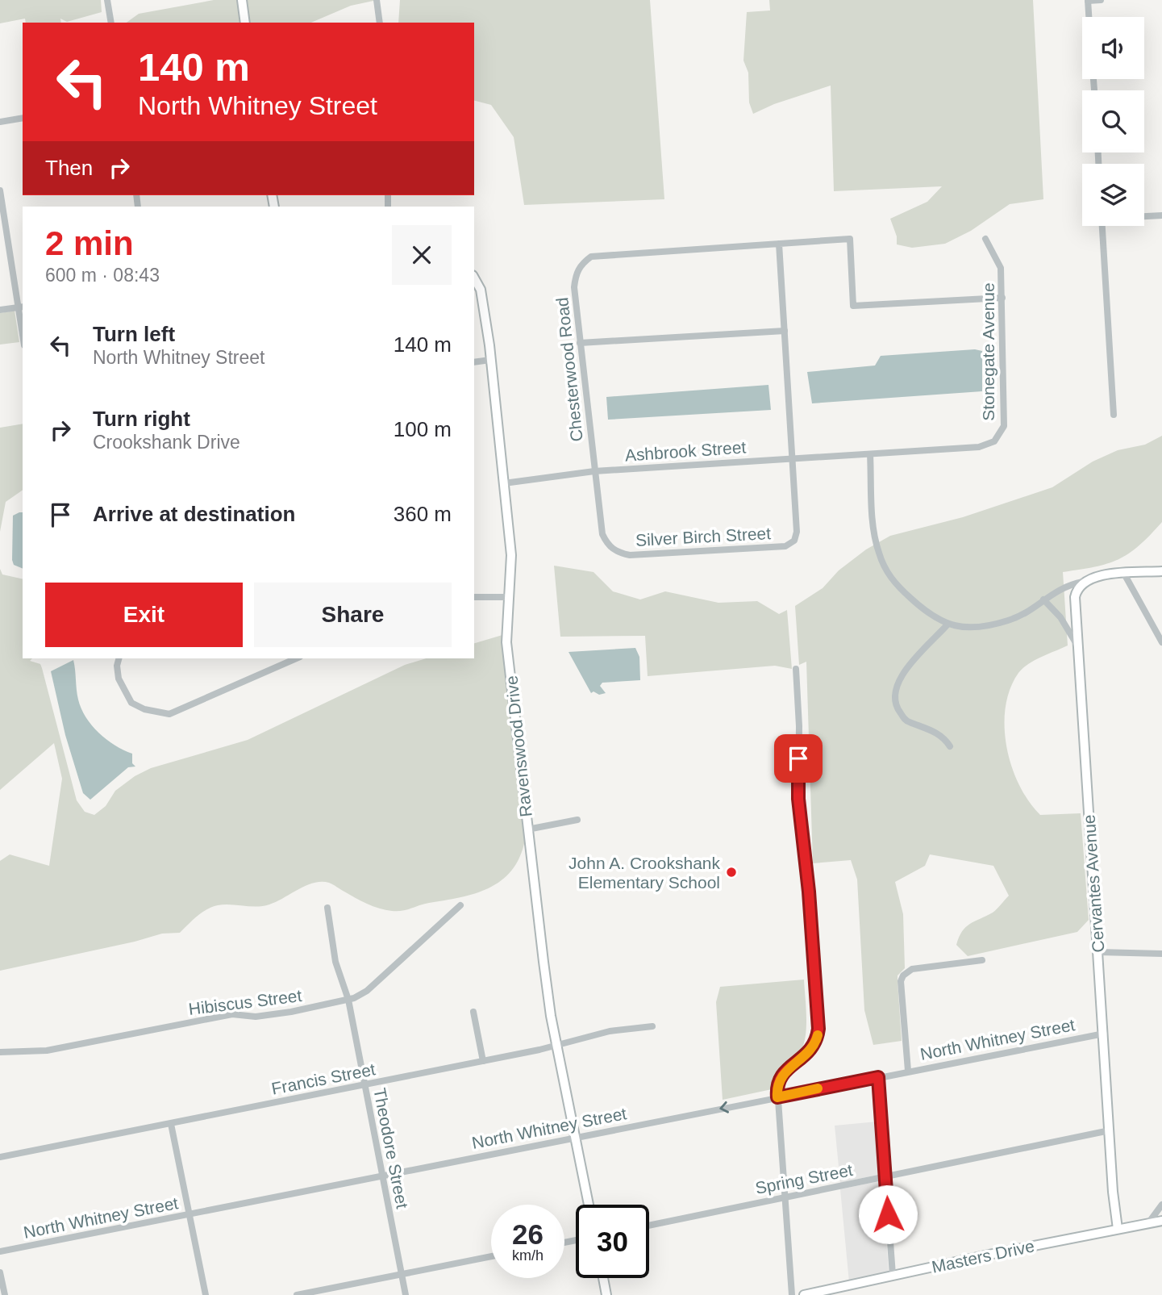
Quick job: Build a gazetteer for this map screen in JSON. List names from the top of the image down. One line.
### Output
{"streets":{"street":["Stonegate Avenue","Chesterwood Road","Ashbrook Street","Silver Birch Street","Ravenswood Drive","Cervantes Avenue","Hibiscus Street","North Whitney Street","Francis Street","Theodore Street","Spring Street","Masters Drive"]},"crossings":[["Stonegate Avenue","Chesterwood Road"],["Stonegate Avenue","Ashbrook Street"],["Chesterwood Road","Ashbrook Street"],["Chesterwood Road","Silver Birch Street"],["Ashbrook Street","Silver Birch Street"],["Ashbrook Street","Ravenswood Drive"],["Ravenswood Drive","North Whitney Street"],["Ravenswood Drive","Francis Street"],["Cervantes Avenue","North Whitney Street"],["Cervantes Avenue","Spring Street"],["Cervantes Avenue","Masters Drive"],["Hibiscus Street","Theodore Street"],["North Whitney Street","Theodore Street"],["Francis Street","Theodore Street"]],"places":["John A. Crookshank Elementary School"],"page":{"turn":["140 m","North Whitney Street"],"then":"Then","heading":["2 min","600 m · 08:43"],"list":[{"name":"Turn left","note":"North Whitney Street","value":"140 m"},{"name":"Turn right","note":"Crookshank Drive","value":"100 m"},{"name":"Arrive at destination","value":"360 m"}],"buttons":["Exit","Share"],"speed":"26 km/h","limit":"30"}}
